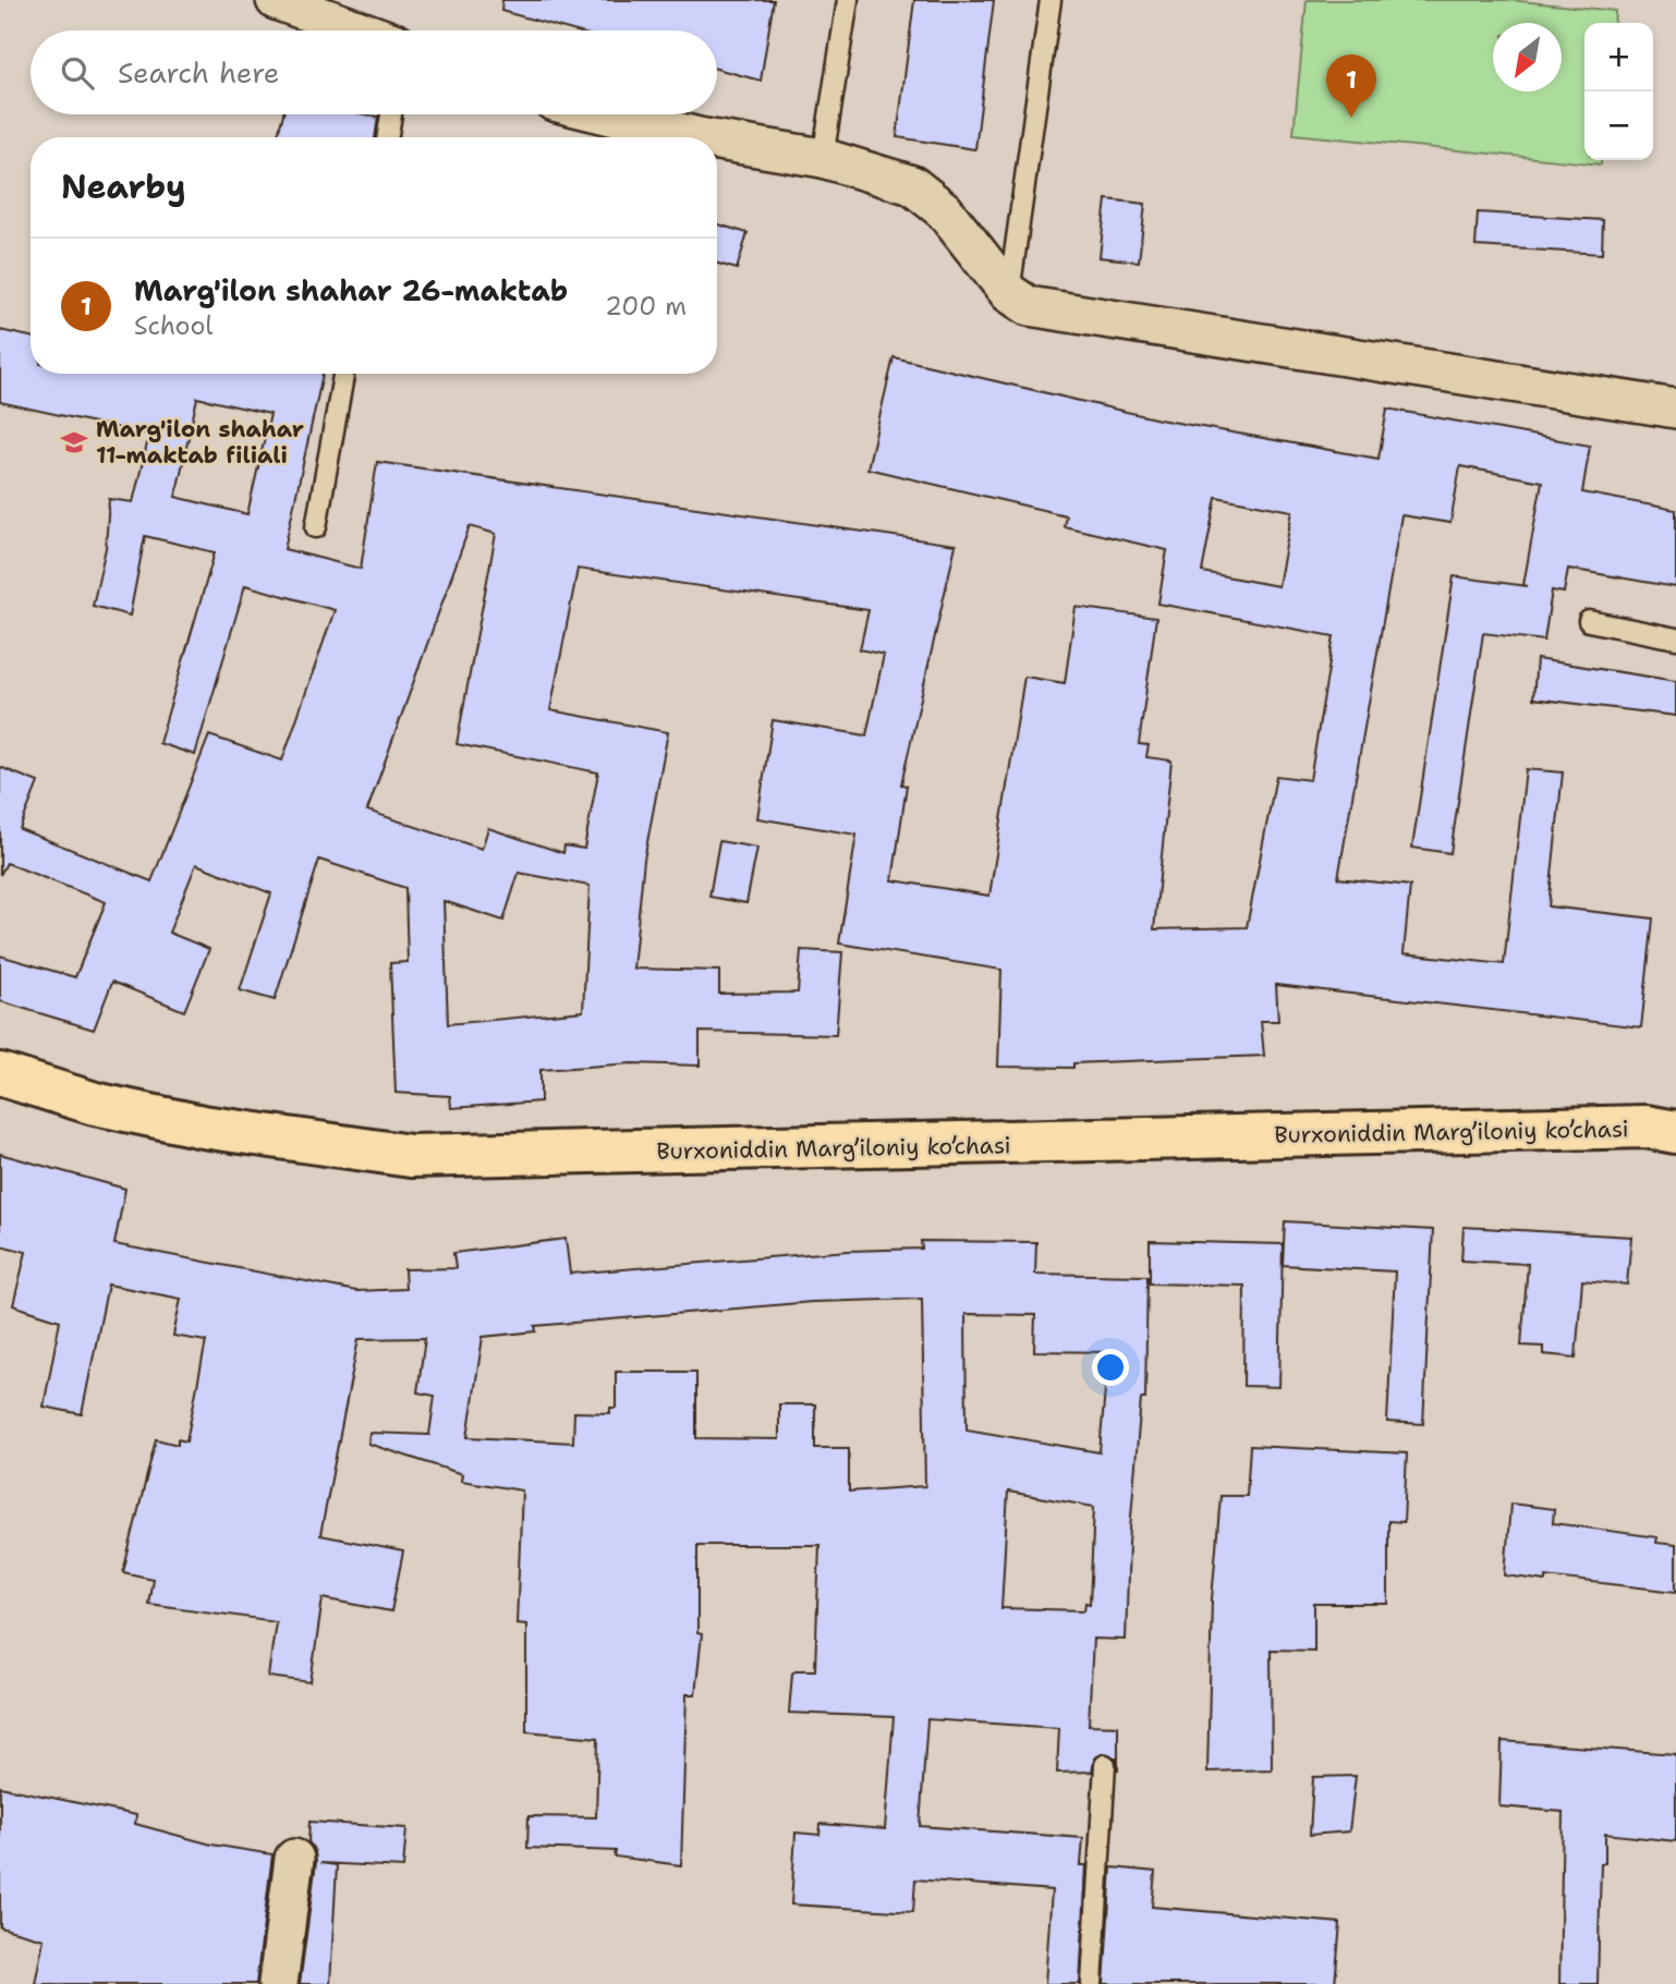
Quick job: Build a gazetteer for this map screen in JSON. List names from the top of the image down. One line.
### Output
{"streets":{"main road":["Burxoniddin Marg’iloniy ko’chasi"]},"places":{"school or university":["Marg'ilon shahar 11-maktab filiali"]},"north":"bottom left","page":{"map_buttons":["+","−"],"search":"Search here","pins":"1","heading":"Nearby","list":[{"mark":"1","name":"Marg'ilon shahar 26-maktab","note":"School","value":"200 m"}]}}
